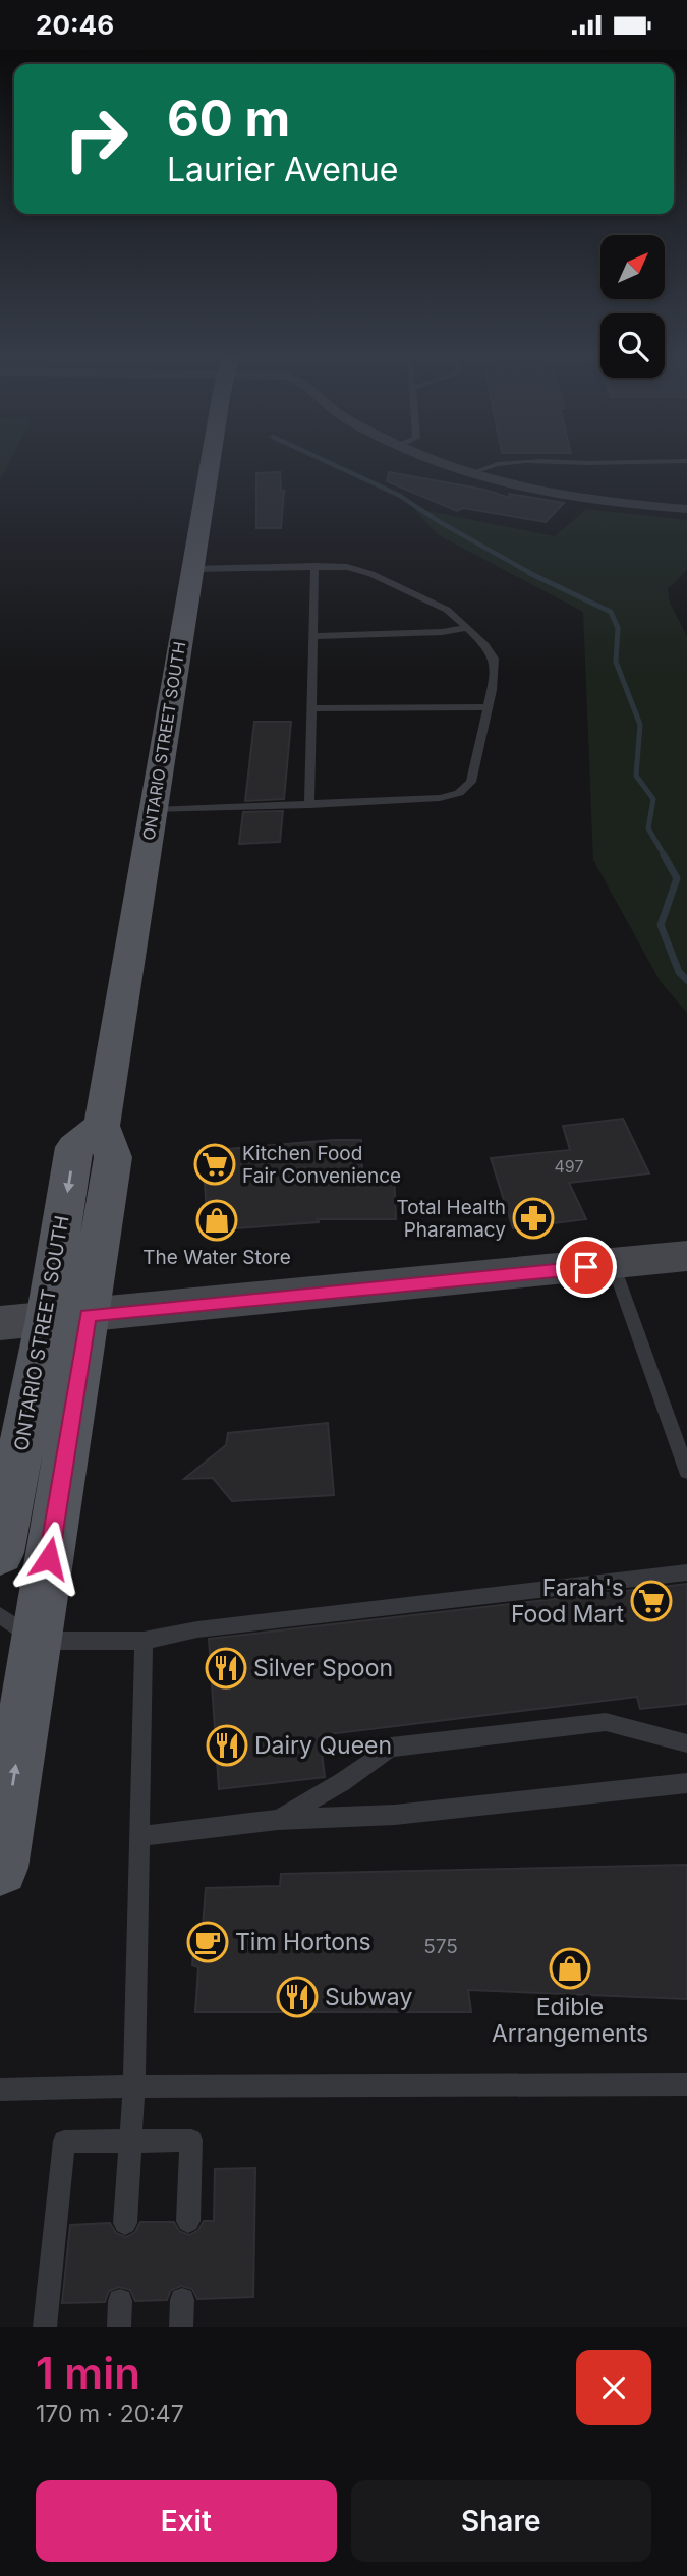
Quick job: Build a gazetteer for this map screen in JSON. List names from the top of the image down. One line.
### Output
{"streets":{"main road":["ONTARIO STREET SOUTH"]},"places":{"supermarket":["Kitchen Food Fair Convenience","Farah's Food Mart"],"pharmacy":["Total Health Pharamacy"],"shop":["The Water Store","Edible Arrangements"],"restaurant":["Silver Spoon","Dairy Queen","Subway"],"cafe":["Tim Hortons"]},"house_numbers":["497","575"],"north":"top right","page":{"status":"20:46","turn":["60 m","Laurier Avenue"],"heading":["1 min","170 m · 20:47"],"buttons":["Exit","Share"]}}
